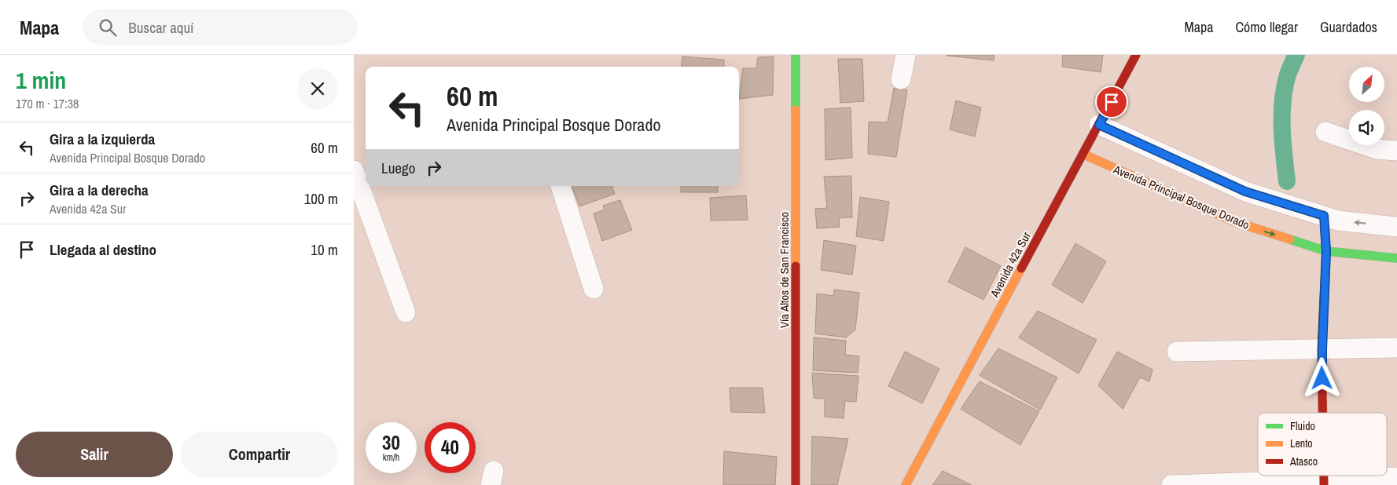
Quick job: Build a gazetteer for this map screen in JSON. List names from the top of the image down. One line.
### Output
{"streets":{"street":["Avenida Principal Bosque Dorado","Avenida 42a Sur","Vía Altos de San Francisco"]},"crossings":[["Avenida Principal Bosque Dorado","Avenida 42a Sur"]],"legend":["Fluido","Lento","Atasco"],"north":"top right","page":{"header":"Mapa","search":"Buscar aquí","nav":["Mapa","Cómo llegar","Guardados"],"heading":["1 min","170 m · 17:38"],"turn":["60 m","Avenida Principal Bosque Dorado"],"list":[{"name":"Gira a la izquierda","note":"Avenida Principal Bosque Dorado","value":"60 m"},{"name":"Gira a la derecha","note":"Avenida 42a Sur","value":"100 m"},{"name":"Llegada al destino","value":"10 m"}],"then":"Luego","speed":"30 km/h","limit":"40","buttons":["Salir","Compartir"]}}
